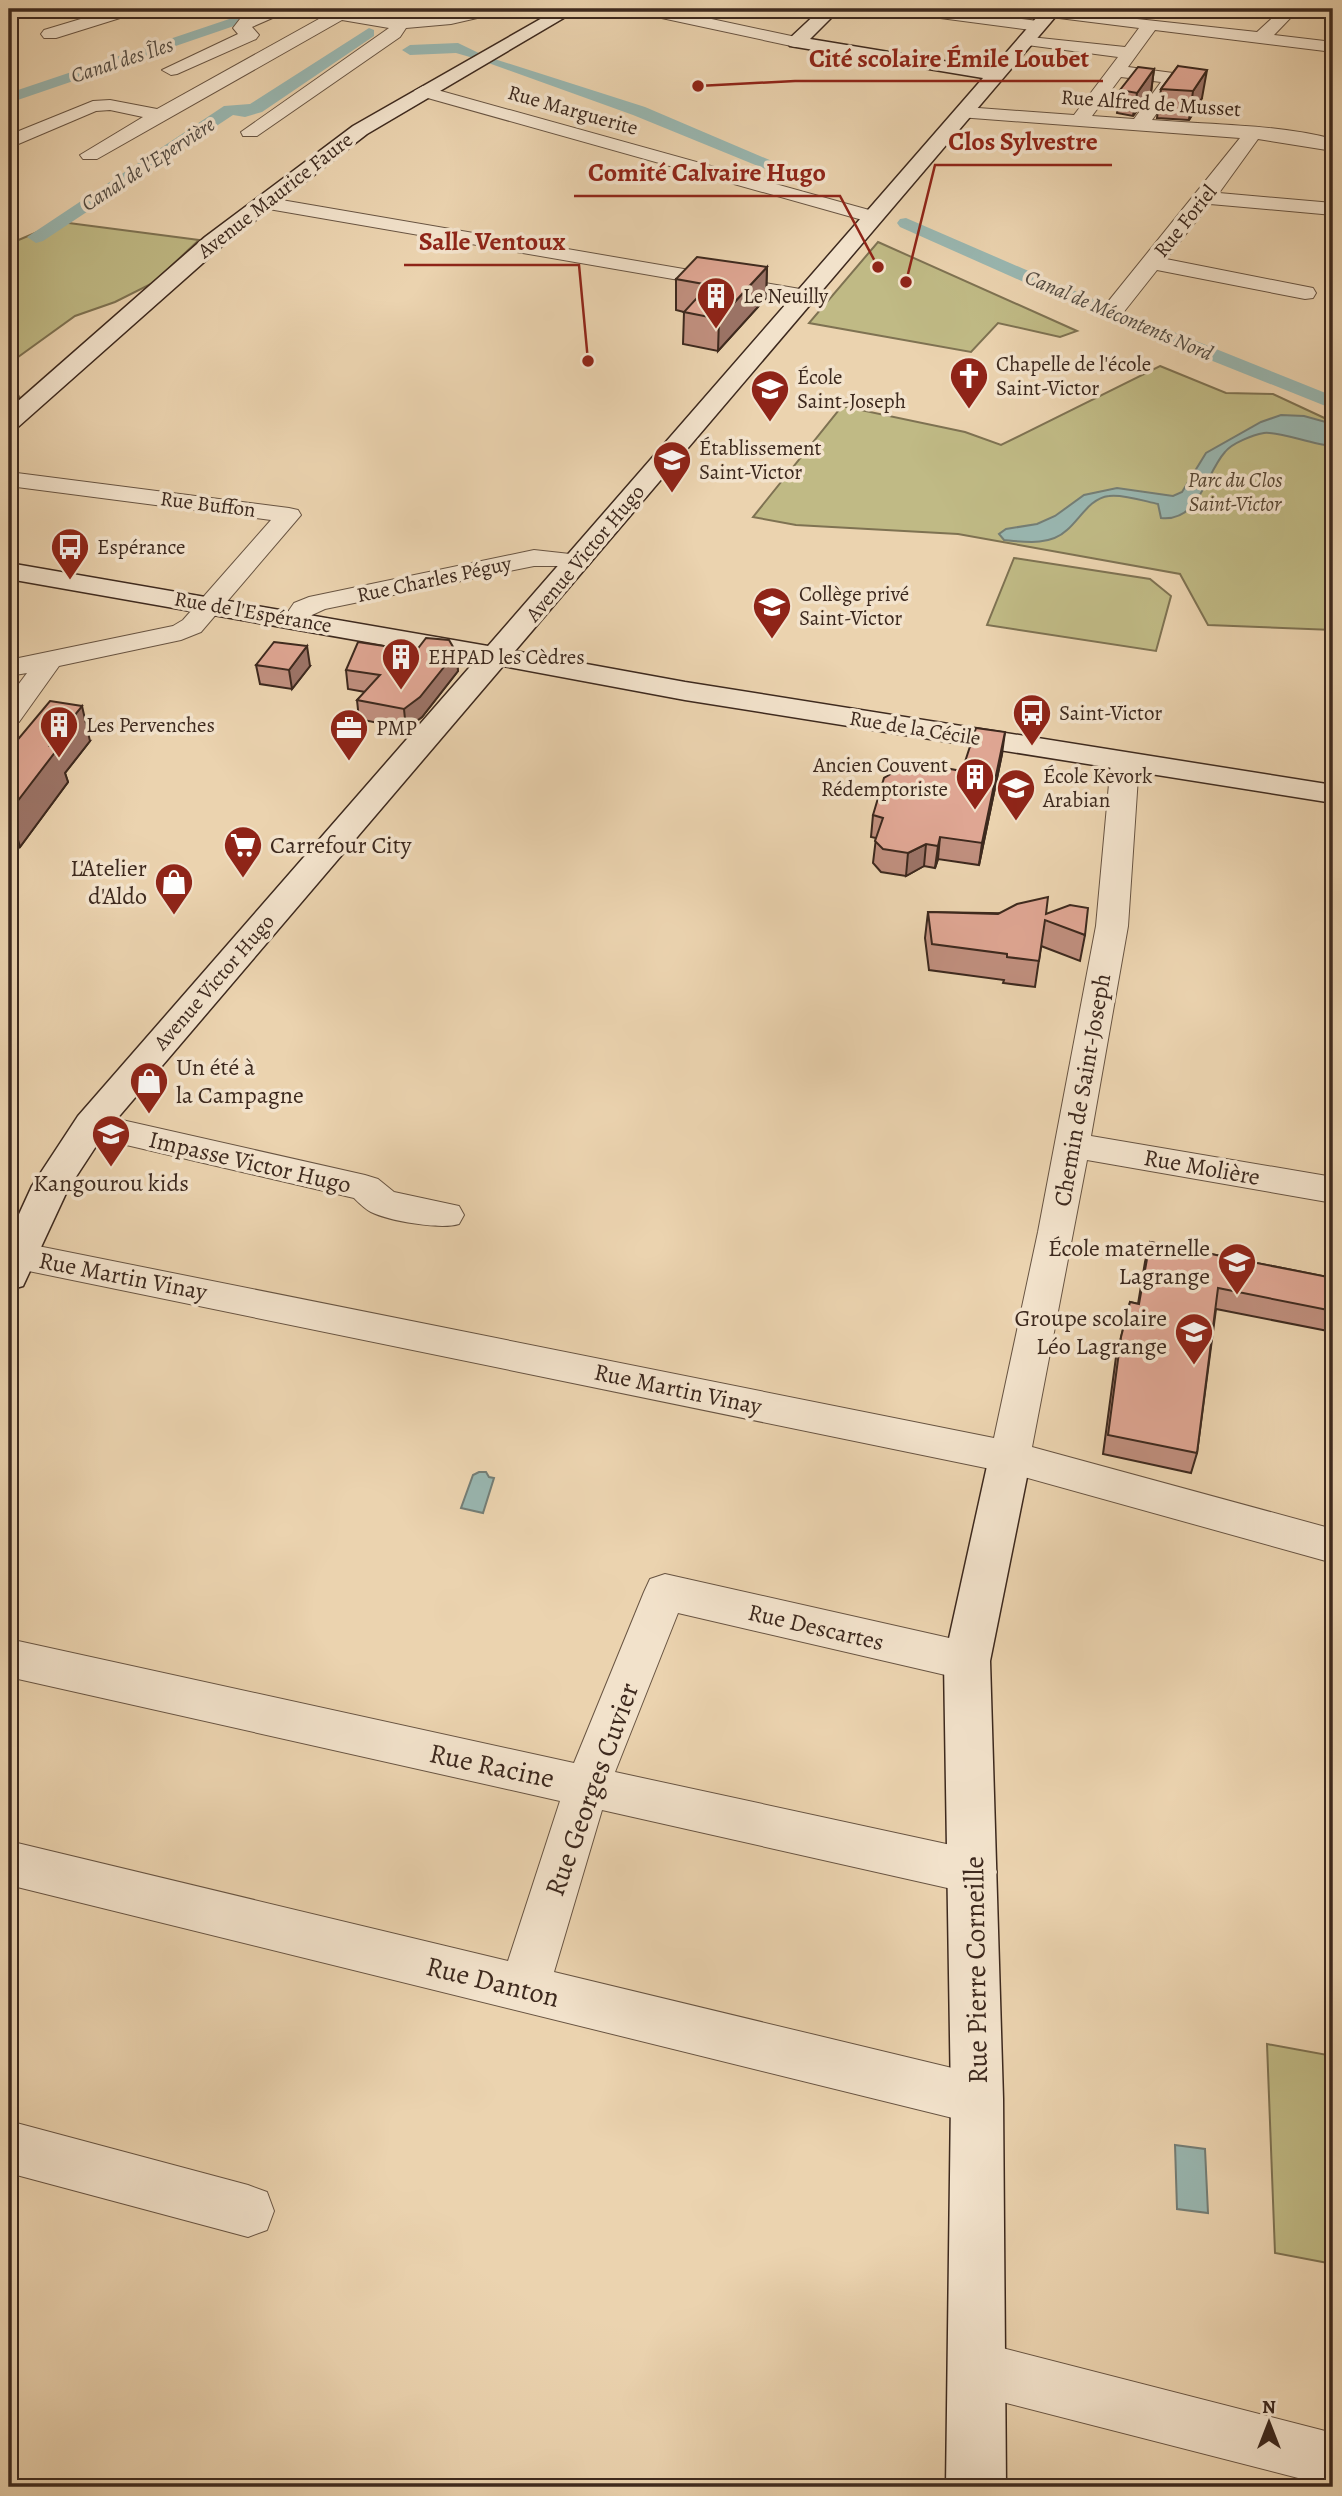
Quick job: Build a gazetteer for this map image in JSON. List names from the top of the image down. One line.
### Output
{"streets":{"street":["Rue Alfred de Musset","Rue Marguerite","Avenue Maurice Faure","Rue Foriel","Rue Buffon","Avenue Victor Hugo","Rue Charles Péguy","Rue de l'Espérance","Rue de la Cécile","Chemin de Saint-Joseph","Impasse Victor Hugo","Rue Molière","Rue Martin Vinay","Rue Descartes","Rue Racine","Rue Georges Cuvier","Rue Pierre Corneille","Rue Danton"]},"crossings":[["Rue Alfred de Musset","Rue Foriel"],["Rue Alfred de Musset","Avenue Victor Hugo"],["Rue Marguerite","Avenue Maurice Faure"],["Rue Marguerite","Avenue Victor Hugo"],["Rue Buffon","Rue de l'Espérance"],["Avenue Victor Hugo","Rue Charles Péguy"],["Avenue Victor Hugo","Rue de l'Espérance"],["Avenue Victor Hugo","Rue de la Cécile"],["Avenue Victor Hugo","Impasse Victor Hugo"],["Avenue Victor Hugo","Rue Martin Vinay"],["Rue Charles Péguy","Rue de l'Espérance"],["Rue de l'Espérance","Rue de la Cécile"],["Rue de la Cécile","Chemin de Saint-Joseph"],["Chemin de Saint-Joseph","Rue Molière"],["Chemin de Saint-Joseph","Rue Martin Vinay"],["Chemin de Saint-Joseph","Rue Pierre Corneille"],["Rue Martin Vinay","Rue Pierre Corneille"],["Rue Descartes","Rue Georges Cuvier"],["Rue Descartes","Rue Pierre Corneille"],["Rue Racine","Rue Georges Cuvier"],["Rue Racine","Rue Pierre Corneille"],["Rue Georges Cuvier","Rue Danton"],["Rue Pierre Corneille","Rue Danton"]],"water":["Canal des Îles","Canal de l'Epervière","Canal de Mécontents Nord"],"parks":["Parc du Clos Saint-Victor"],"places":{"other":["Cité scolaire Émile Loubet","Comité Calvaire Hugo","Clos Sylvestre","Salle Ventoux"],"building":["Le Neuilly","EHPAD les Cèdres","Les Pervenches","Ancien Couvent Rédemptoriste"],"church":["Chapelle de l'école Saint-Victor"],"school or university":["École Saint-Joseph","Établissement Saint-Victor","Collège privé Saint-Victor","École Kevork Arabian","Kangourou kids","École maternelle Lagrange","Groupe scolaire Léo Lagrange"],"bus stop":["Espérance","Saint-Victor"],"office":["PMP"],"supermarket":["Carrefour City"],"shop":["L'Atelier d'Aldo","Un été à la Campagne"]},"north":"top"}
